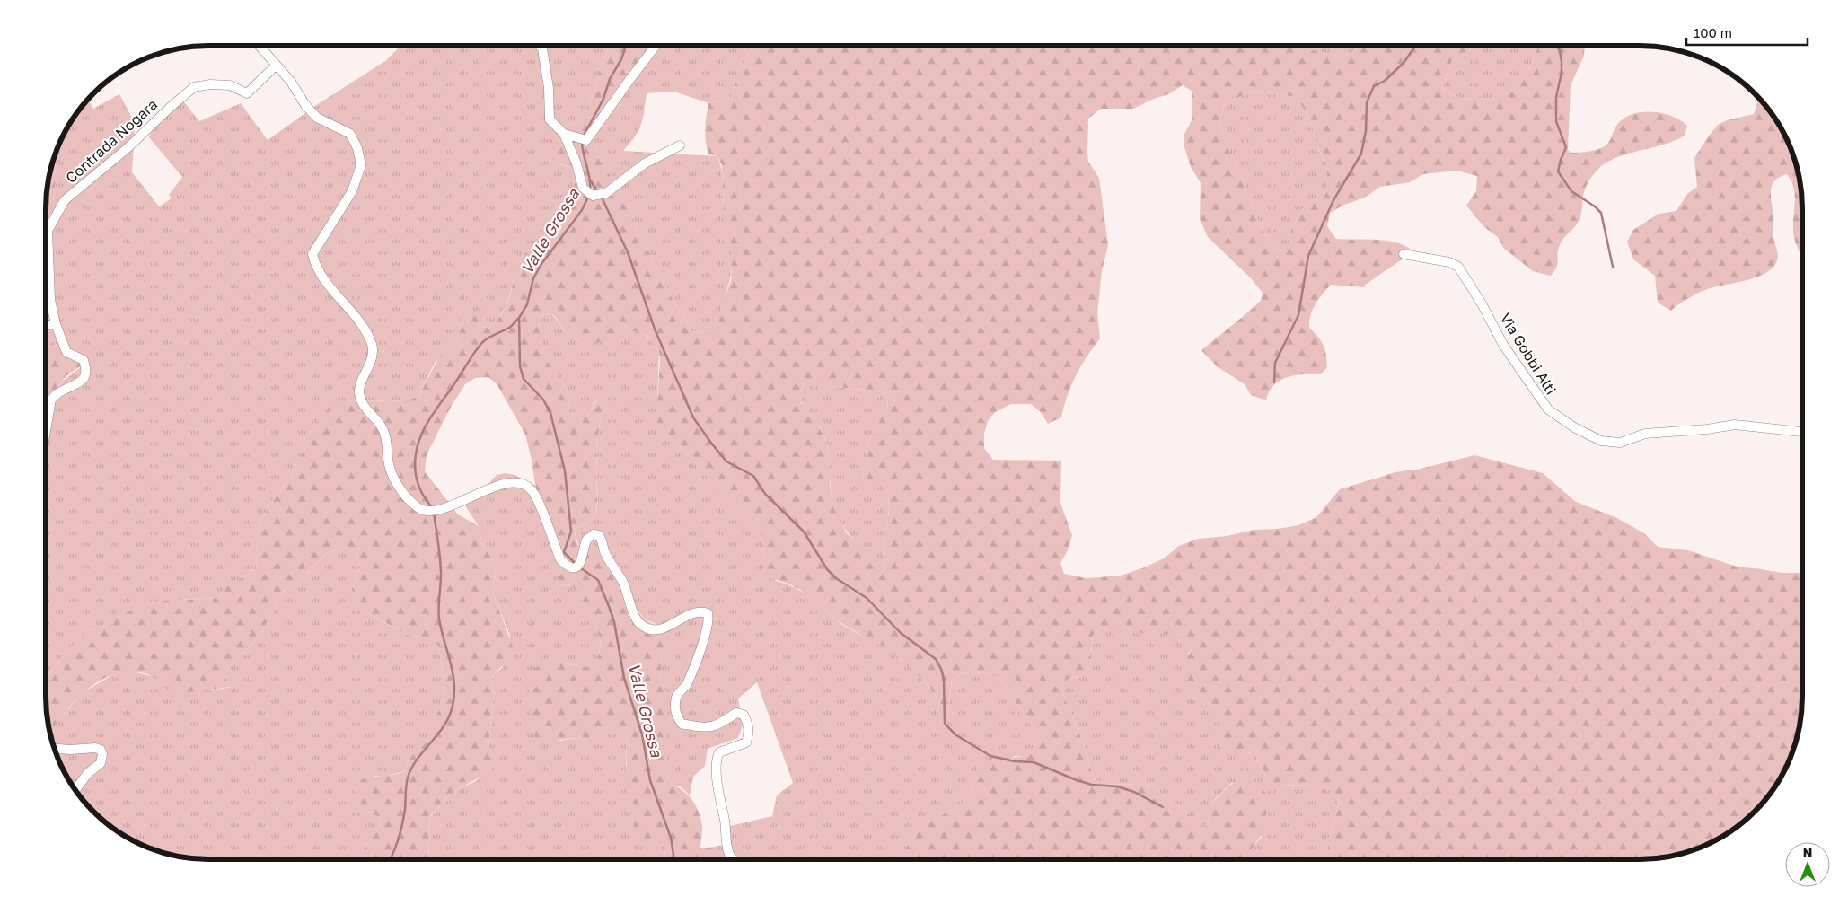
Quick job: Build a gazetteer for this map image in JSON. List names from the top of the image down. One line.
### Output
{"streets":{"street":["Contrada Nogara","Via Gobbi Alti"]},"water":["Valle Grossa"],"scale_bar":"100 m","north":"top"}
